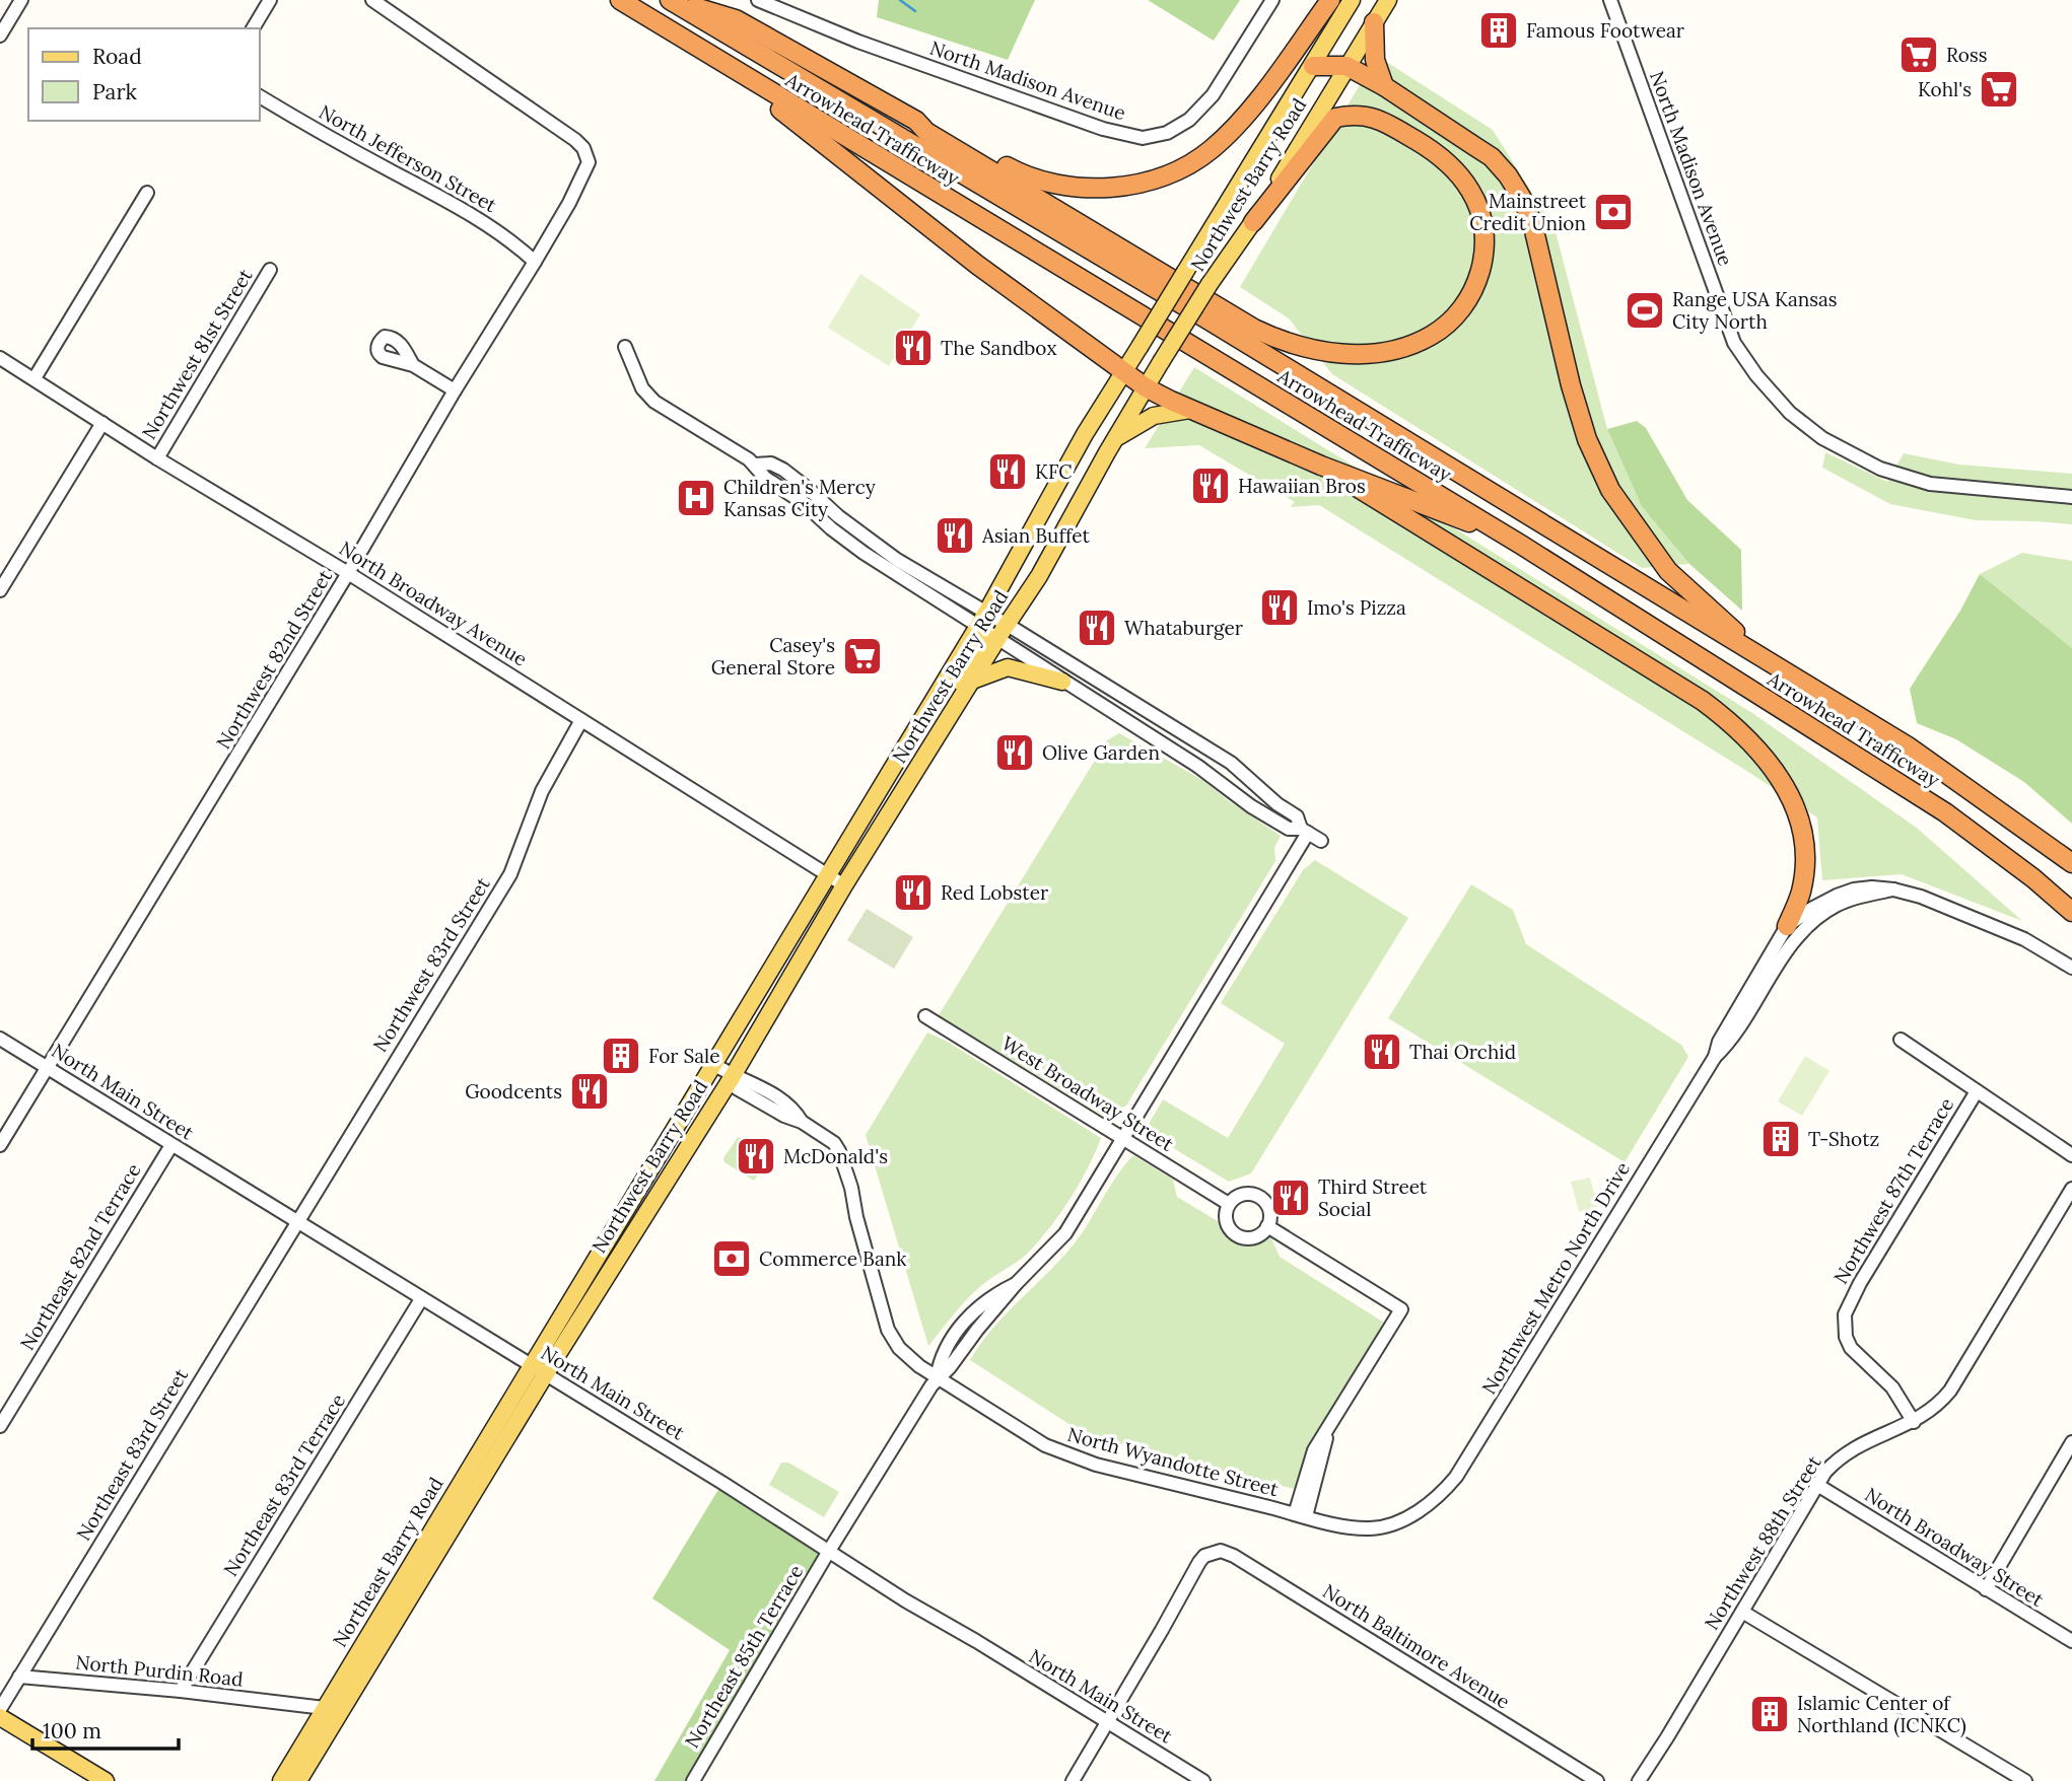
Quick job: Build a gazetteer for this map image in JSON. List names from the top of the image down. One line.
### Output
{"streets":{"highway":["Arrowhead Trafficway"],"main road":["Northwest Barry Road","Northeast Barry Road"],"street":["North Madison Avenue","North Jefferson Street","Northwest 81st Street","North Broadway Avenue","Northwest 82nd Street","Northwest 83rd Street","North Main Street","West Broadway Street","Northwest 87th Terrace","Northeast 82nd Terrace","Northwest Metro North Drive","Northeast 83rd Street","North Wyandotte Street","Northeast 83rd Terrace","Northwest 88th Street","North Broadway Street","North Baltimore Avenue","Northeast 85th Terrace","North Purdin Road"]},"crossings":[["North Jefferson Street","Northwest 82nd Street"],["Northwest Barry Road","North Broadway Avenue"],["Northwest Barry Road","North Main Street"],["Northwest Barry Road","North Wyandotte Street"],["Northwest Barry Road","Northeast Barry Road"],["Northwest 81st Street","North Broadway Avenue"],["North Broadway Avenue","Northwest 82nd Street"],["North Broadway Avenue","Northwest 83rd Street"],["Northwest 82nd Street","North Main Street"],["Northwest 83rd Street","North Main Street"],["Northwest 83rd Street","Northeast 83rd Street"],["North Main Street","Northeast 82nd Terrace"],["North Main Street","Northeast 83rd Street"],["North Main Street","Northeast 83rd Terrace"],["North Main Street","Northeast Barry Road"],["North Main Street","North Baltimore Avenue"],["North Main Street","Northeast 85th Terrace"],["West Broadway Street","Northeast 85th Terrace"],["Northwest 87th Terrace","Northwest 88th Street"],["Northwest Metro North Drive","North Wyandotte Street"],["Northeast 83rd Street","North Purdin Road"],["North Wyandotte Street","Northeast 85th Terrace"],["Northeast 83rd Terrace","North Purdin Road"],["Northwest 88th Street","North Broadway Street"],["Northeast Barry Road","North Purdin Road"]],"places":{"building":["Famous Footwear","For Sale","T-Shotz","Islamic Center of Northland (ICNKC)"],"supermarket":["Ross","Kohl's","Casey's General Store"],"bank":["Mainstreet Credit Union","Commerce Bank"],"sports":["Range USA Kansas City North"],"restaurant":["The Sandbox","KFC","Hawaiian Bros","Asian Buffet","Imo's Pizza","Whataburger","Olive Garden","Red Lobster","Thai Orchid","Goodcents","McDonald's","Third Street Social"],"hospital":["Children's Mercy Kansas City"]},"legend":["Road","Park"],"scale_bar":"100 m"}
